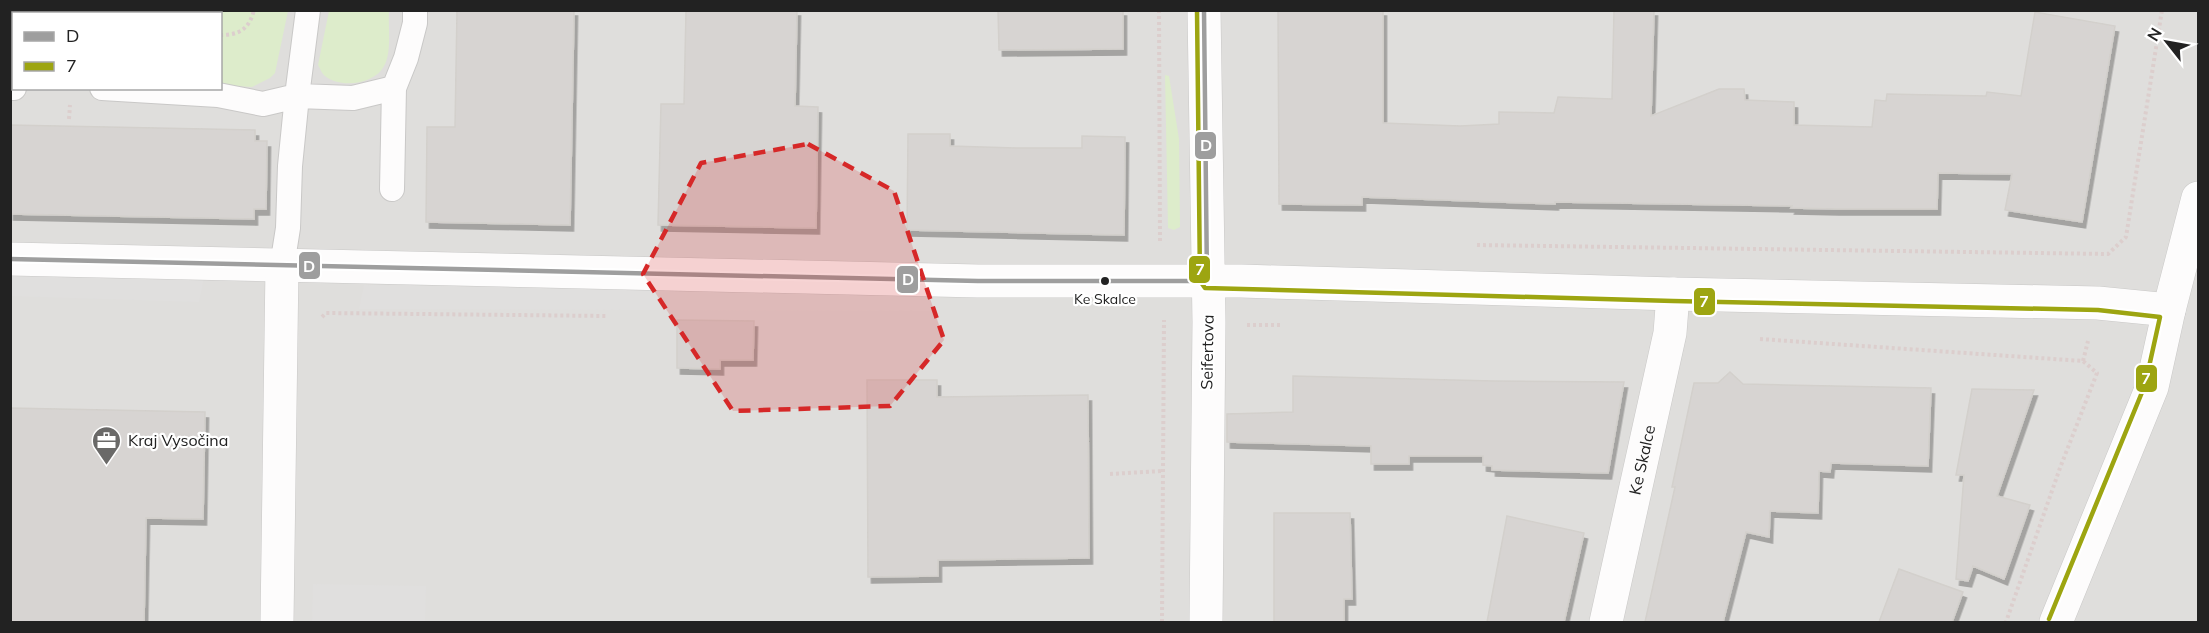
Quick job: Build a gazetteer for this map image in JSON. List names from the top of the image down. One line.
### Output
{"streets":{"street":["Seifertova","Ke Skalce"]},"places":{"other":["Ke Skalce"],"office":["Kraj Vysočina"]},"lines":["transit line D","transit line 7"],"legend":["D","7"],"north":"top left"}
